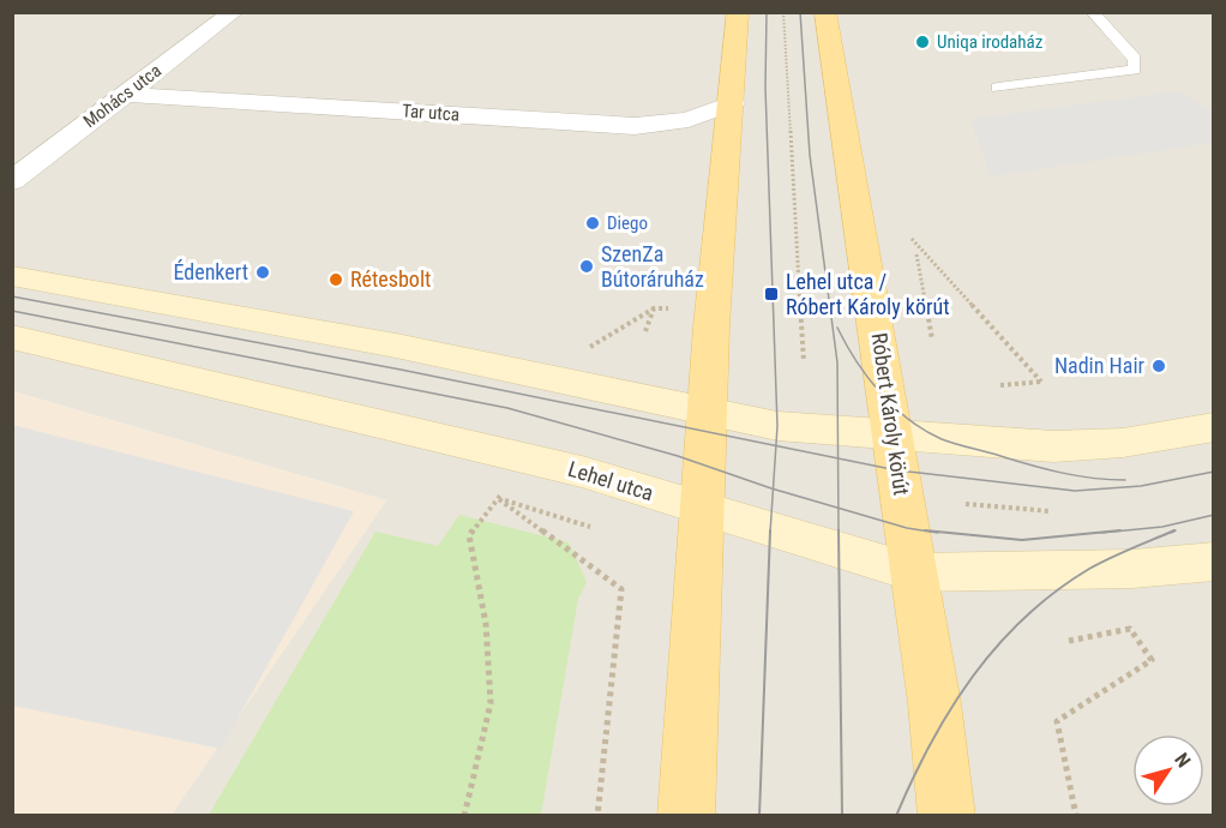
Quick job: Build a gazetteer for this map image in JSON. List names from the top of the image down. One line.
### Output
{"streets":{"main road":["Róbert Károly körút","Lehel utca"],"street":["Mohács utca","Tar utca"]},"crossings":[["Mohács utca","Tar utca"],["Róbert Károly körút","Lehel utca"]],"places":{"other":["Uniqa irodaház","Diego","SzenZa Bútoráruház","Édenkert","Rétesbolt","Nadin Hair"],"transit":["Lehel utca / Róbert Károly körút"]},"north":"top right"}
